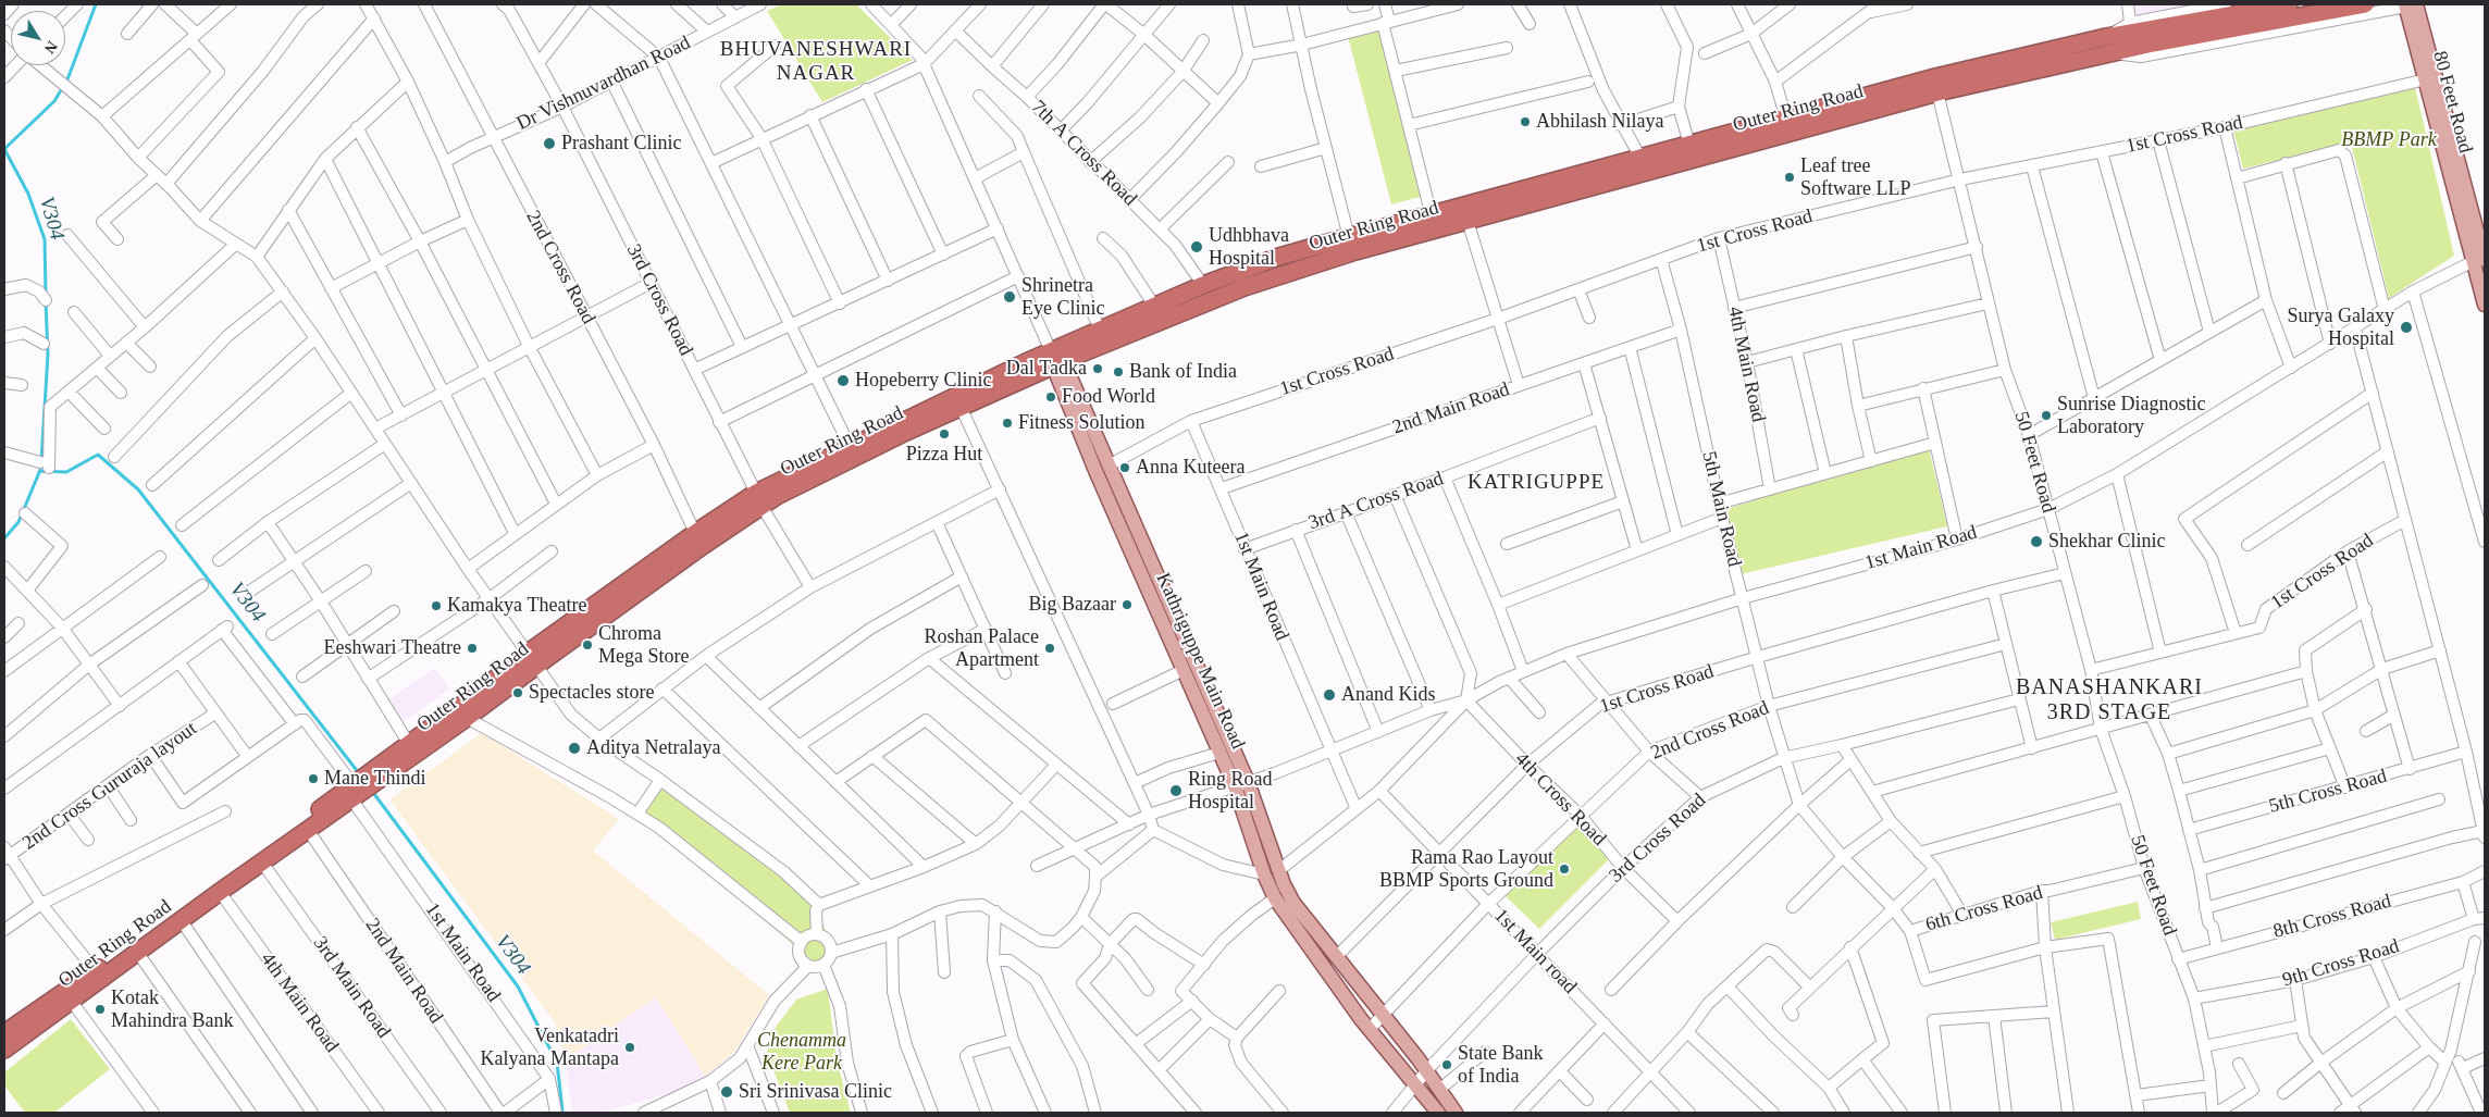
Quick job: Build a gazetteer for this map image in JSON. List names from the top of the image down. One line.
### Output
{"streets":{"highway":["Outer Ring Road"],"main road":["80 Feet Road","Kathriguppe Main Road"],"street":["Dr Vishnuvardhan Road","1st Cross Road","7th A Cross Road","2nd Cross Road","3rd Cross Road","4th Main Road","2nd Main Road","50 Feet Road","3rd A Cross Road","5th Main Road","1st Main Road","2nd Cross Gururaja layout","5th Cross Road","4th Cross Road","6th Cross Road","8th Cross Road","1st Main road","9th Cross Road","3rd Main Road"]},"crossings":[["Dr Vishnuvardhan Road","2nd Cross Road"],["Dr Vishnuvardhan Road","3rd Cross Road"],["80 Feet Road","1st Cross Road"],["80 Feet Road","1st Main Road"],["Outer Ring Road","7th A Cross Road"],["Outer Ring Road","2nd Cross Road"],["Outer Ring Road","3rd Cross Road"],["Outer Ring Road","4th Main Road"],["Outer Ring Road","2nd Main Road"],["Outer Ring Road","50 Feet Road"],["Outer Ring Road","1st Main Road"],["Outer Ring Road","Kathriguppe Main Road"],["Outer Ring Road","3rd Main Road"],["1st Cross Road","4th Main Road"],["1st Cross Road","50 Feet Road"],["1st Cross Road","5th Main Road"],["1st Cross Road","1st Main Road"],["1st Cross Road","Kathriguppe Main Road"],["1st Cross Road","4th Cross Road"],["1st Cross Road","1st Main road"],["2nd Cross Road","5th Main Road"],["2nd Cross Road","Kathriguppe Main Road"],["2nd Cross Road","4th Cross Road"],["2nd Cross Road","1st Main road"],["3rd Cross Road","5th Main Road"],["3rd Cross Road","Kathriguppe Main Road"],["3rd Cross Road","4th Cross Road"],["3rd Cross Road","6th Cross Road"],["3rd Cross Road","1st Main road"],["2nd Main Road","5th Main Road"],["2nd Main Road","1st Main Road"],["50 Feet Road","1st Main Road"],["50 Feet Road","6th Cross Road"],["50 Feet Road","8th Cross Road"],["50 Feet Road","9th Cross Road"],["3rd A Cross Road","1st Main Road"],["5th Main Road","1st Main Road"],["5th Main Road","6th Cross Road"],["1st Main Road","Kathriguppe Main Road"],["1st Main Road","4th Cross Road"]],"districts":["BHUVANESHWARI NAGAR","KATRIGUPPE","BANASHANKARI 3RD STAGE"],"water":["V304"],"parks":["BBMP Park","Chenamma Kere Park"],"places":["Abhilash Nilaya","Prashant Clinic","Leaf tree Software LLP","Udhbhava Hospital","Shrinetra Eye Clinic","Surya Galaxy Hospital","Dal Tadka","Bank of India","Hopeberry Clinic","Food World","Sunrise Diagnostic Laboratory","Fitness Solution","Pizza Hut","Anna Kuteera","Shekhar Clinic","Big Bazaar","Kamakya Theatre","Chroma Mega Store","Eeshwari Theatre","Roshan Palace Apartment","Spectacles store","Anand Kids","Aditya Netralaya","Mane Thindi","Ring Road Hospital","Rama Rao Layout BBMP Sports Ground","Kotak Mahindra Bank","Venkatadri Kalyana Mantapa","State Bank of India","Sri Srinivasa Clinic"],"north":"bottom right"}
